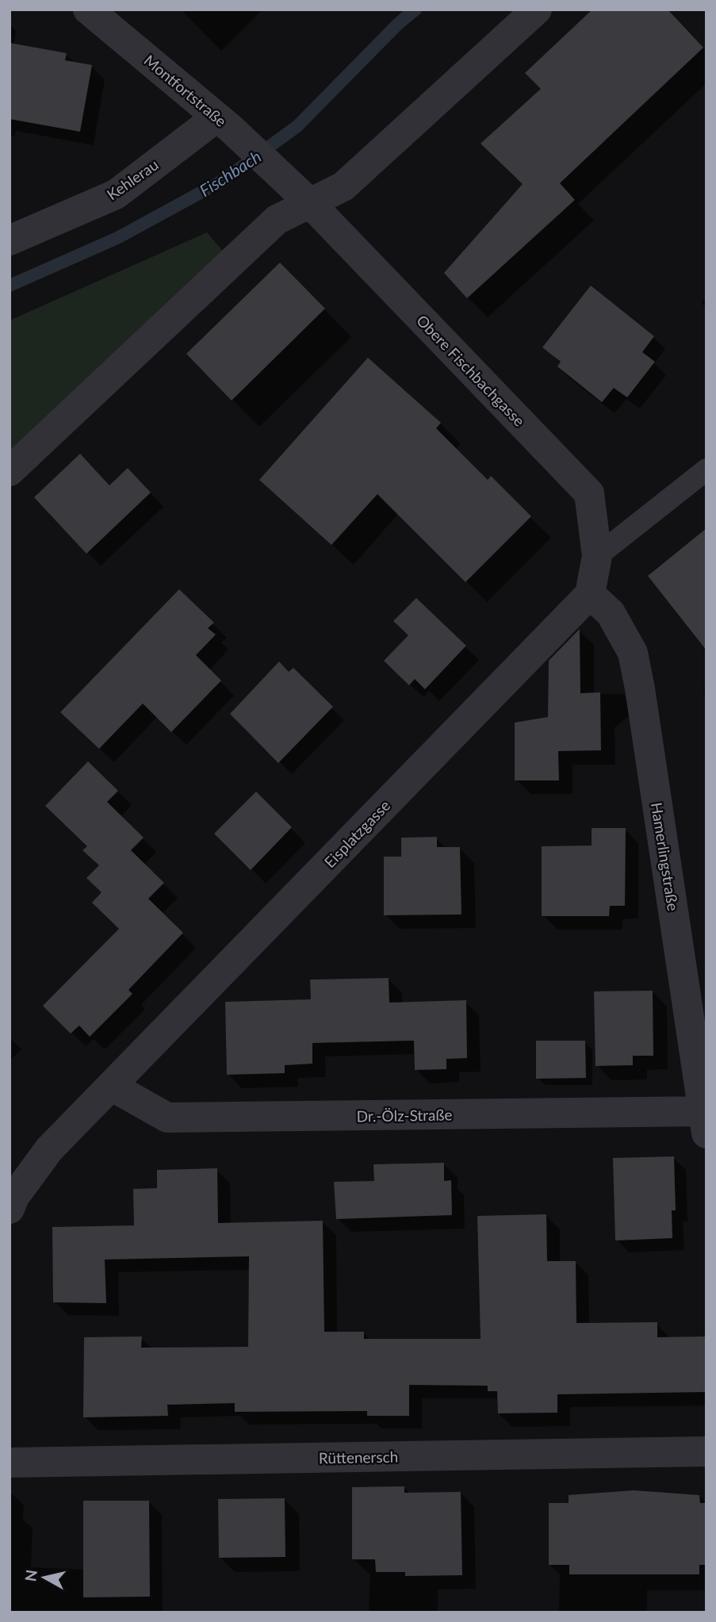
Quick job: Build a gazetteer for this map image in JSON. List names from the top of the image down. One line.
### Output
{"streets":{"street":["Montfortstraße","Kehlerau","Obere Fischbachgasse","Eisplatzgasse","Hamerlingstraße","Dr.-Ölz-Straße","Rüttenersch"]},"crossings":[["Montfortstraße","Kehlerau"],["Montfortstraße","Obere Fischbachgasse"],["Eisplatzgasse","Hamerlingstraße"],["Eisplatzgasse","Dr.-Ölz-Straße"],["Hamerlingstraße","Dr.-Ölz-Straße"]],"water":["Fischbach"],"north":"left"}
